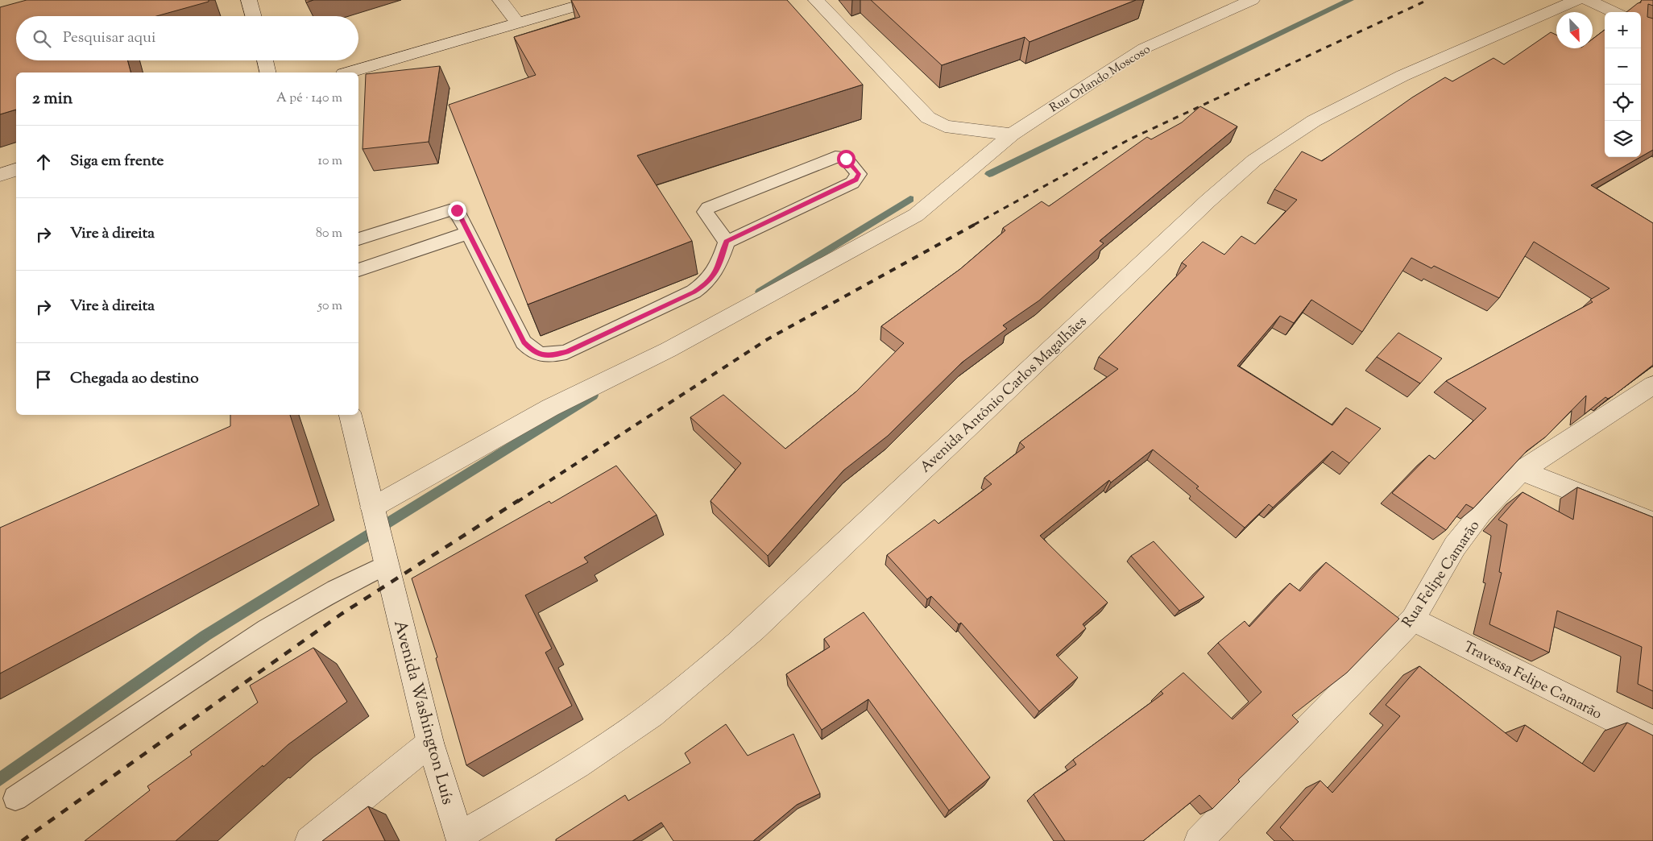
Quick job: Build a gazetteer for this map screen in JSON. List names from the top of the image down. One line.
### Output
{"streets":{"street":["Rua Orlando Moscoso","Avenida Antônio Carlos Magalhães","Rua Felipe Camarão","Travessa Felipe Camarão","Avenida Washington Luís"]},"crossings":[["Rua Orlando Moscoso","Avenida Washington Luís"],["Avenida Antônio Carlos Magalhães","Avenida Washington Luís"],["Rua Felipe Camarão","Travessa Felipe Camarão"]],"north":"bottom right","page":{"map_buttons":["+","−"],"search":"Pesquisar aqui","heading":["2 min","A pé · 140 m"],"list":[["Siga em frente","10 m"],["Vire à direita","80 m"],["Vire à direita","50 m"],"Chegada ao destino"]}}
